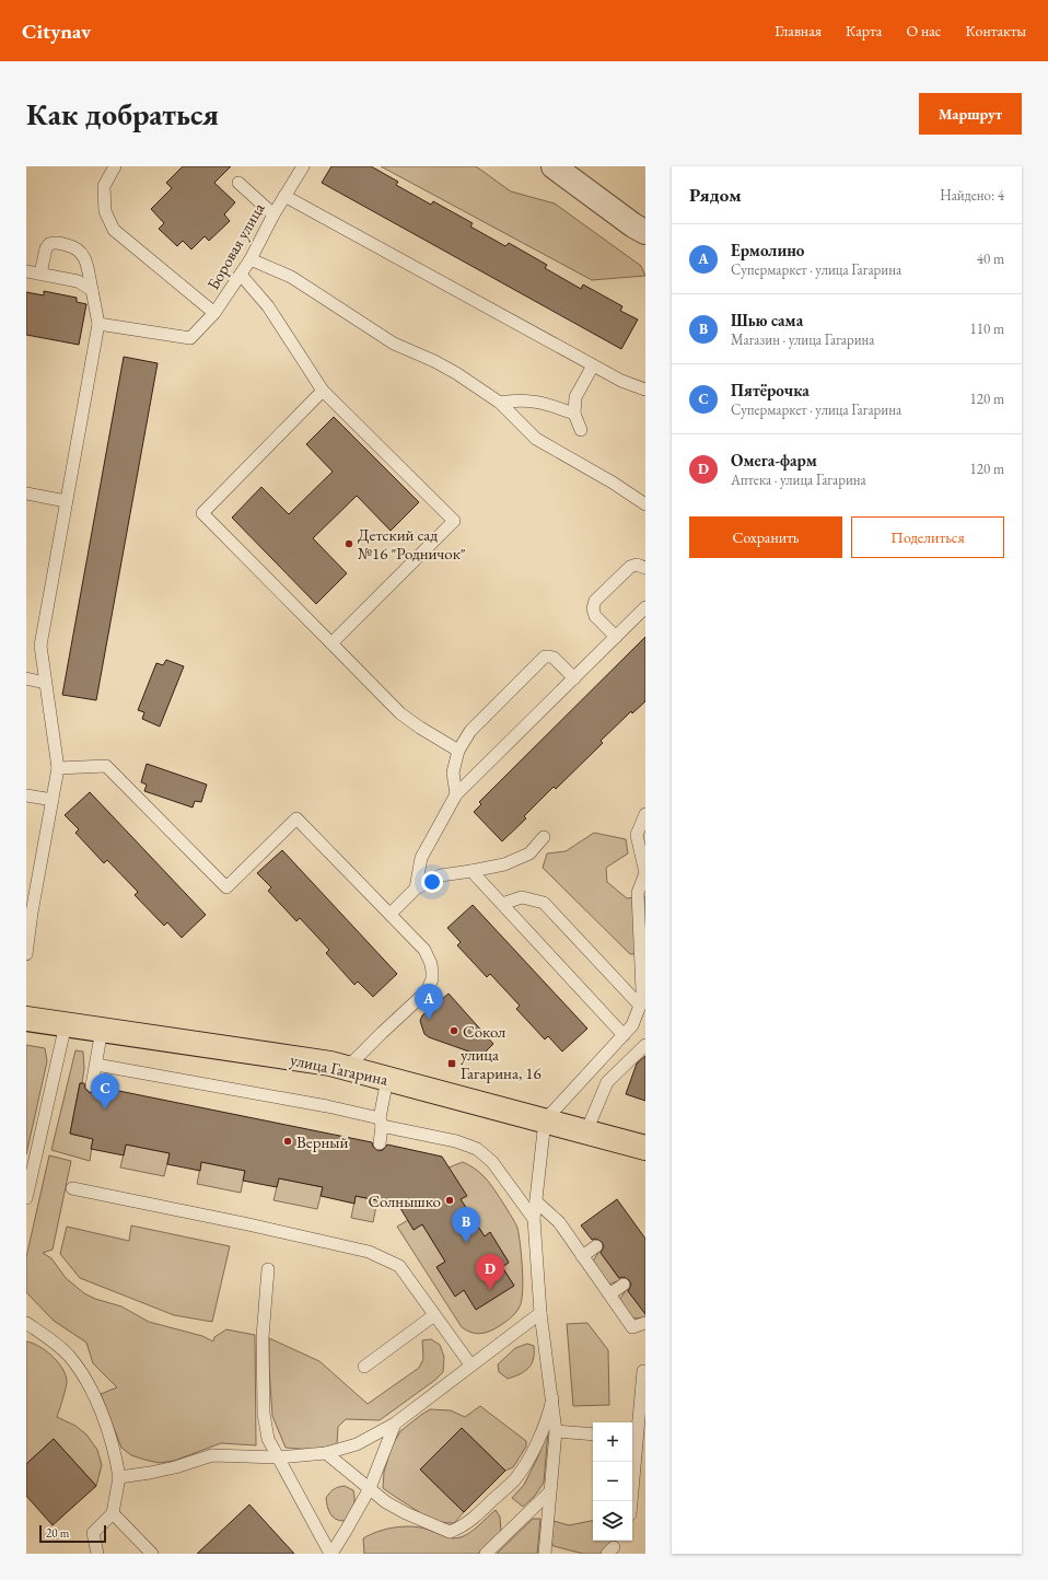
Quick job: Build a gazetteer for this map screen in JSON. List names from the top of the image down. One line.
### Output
{"streets":{"main road":["улица Гагарина"],"lane":["Боровая улица"]},"places":{"other":["Детский сад №16 \"Родничок\"","Сокол","Верный","Солнышко"],"transit":["улица Гагарина, 16"]},"scale_bar":"20 m","page":{"header":"Citynav","nav":["Главная","Карта","О нас","Контакты"],"buttons":["Маршрут",["Сохранить","Поделиться"]],"title":"Как добраться","heading":["Рядом","Найдено: 4"],"list":[{"mark":"A","name":"Ермолино","note":"Супермаркет · улица Гагарина","value":"40 m"},{"mark":"B","name":"Шью сама","note":"Магазин · улица Гагарина","value":"110 m"},{"mark":"C","name":"Пятёрочка","note":"Супермаркет · улица Гагарина","value":"120 m"},{"mark":"D","name":"Омега-фарм","note":"Аптека · улица Гагарина","value":"120 m"}],"pins":["A","C","B","D"],"map_buttons":["+","−"],"scale":"20 m"}}
